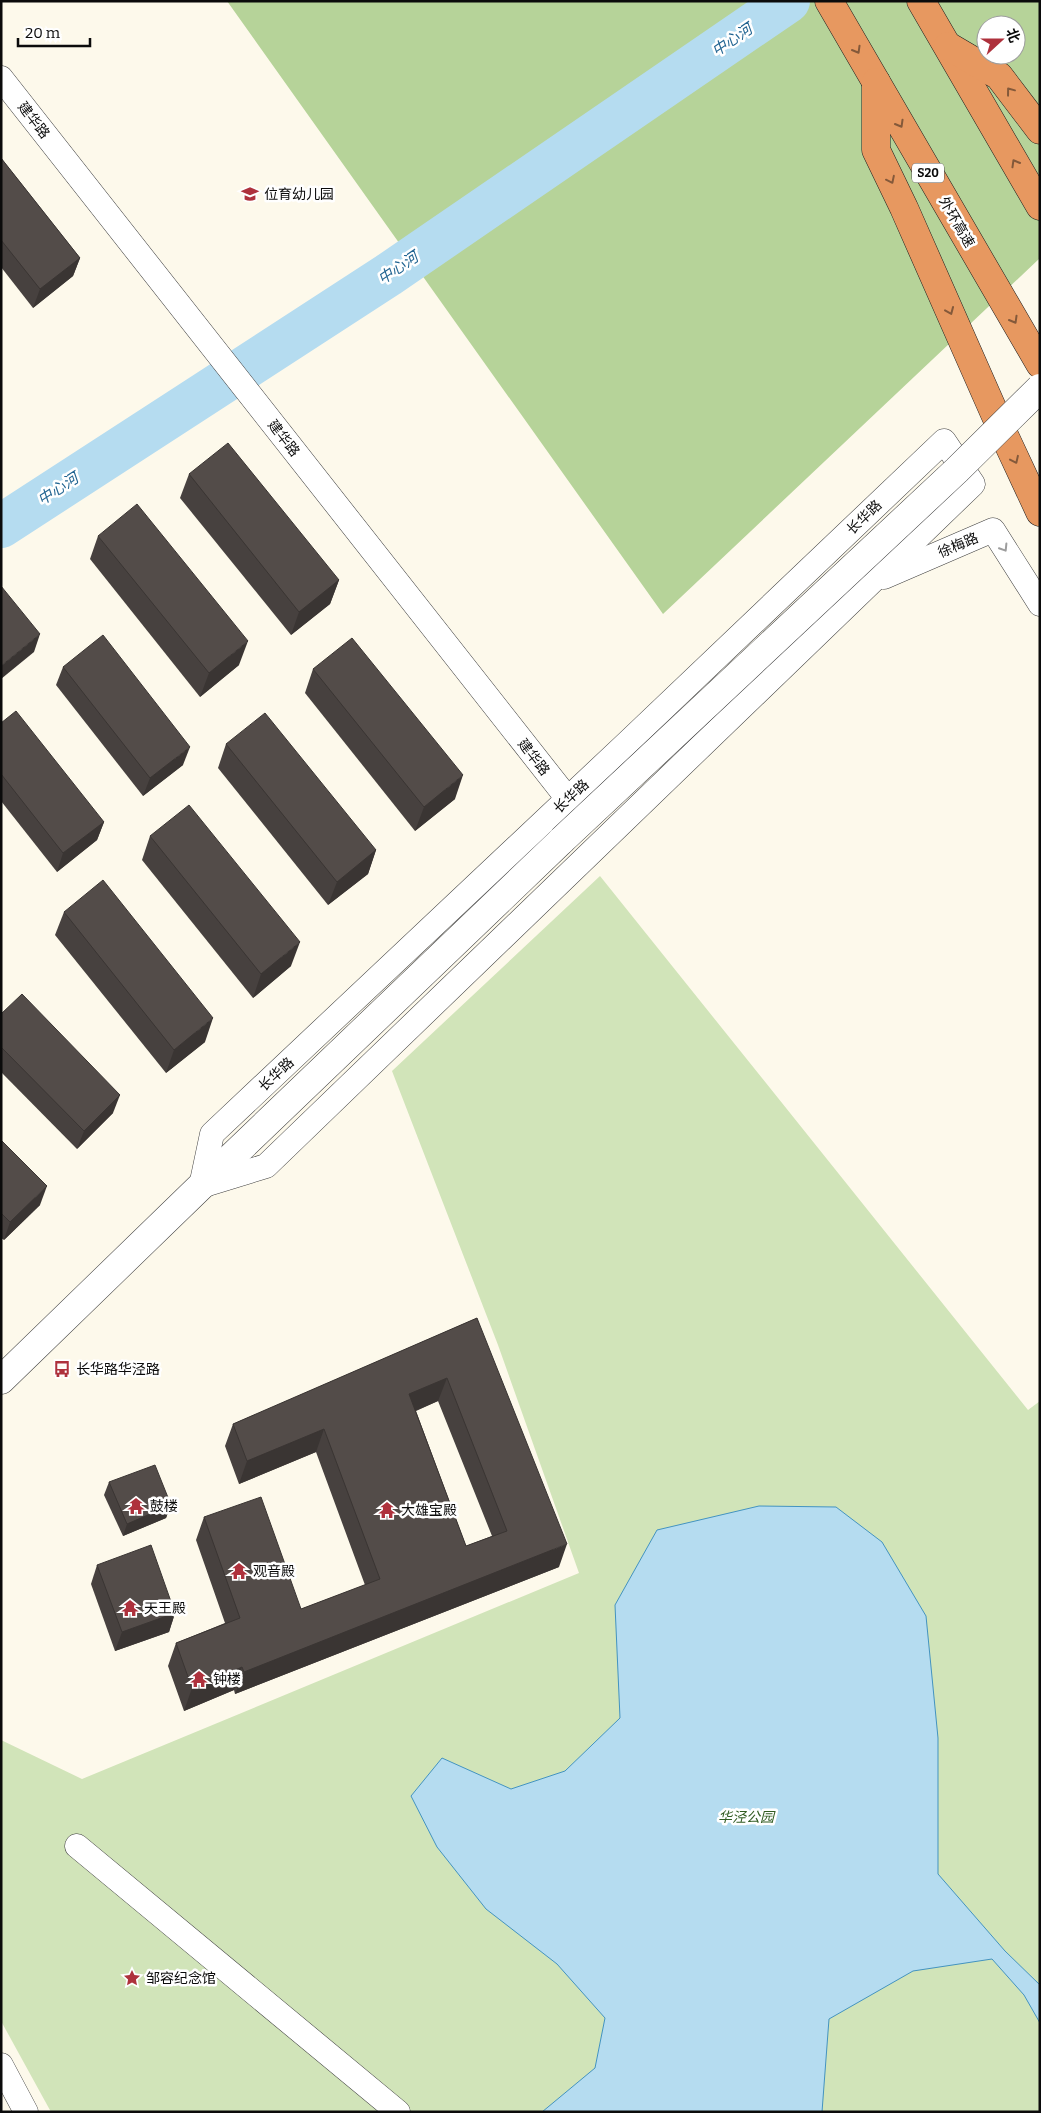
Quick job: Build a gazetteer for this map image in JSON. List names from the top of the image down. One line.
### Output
{"streets":{"highway":["S20","外环高速"],"street":["建华路","长华路","徐梅路"]},"crossings":[["建华路","长华路"],["长华路","徐梅路"]],"water":["中心河"],"parks":["华泾公园"],"places":{"school or university":["位育幼儿园"],"bus stop":["长华路华泾路"],"temple":["鼓楼","大雄宝殿","观音殿","天王殿","钟楼"],"place":["邹容纪念馆"]},"scale_bar":"20 m","north":"right"}
